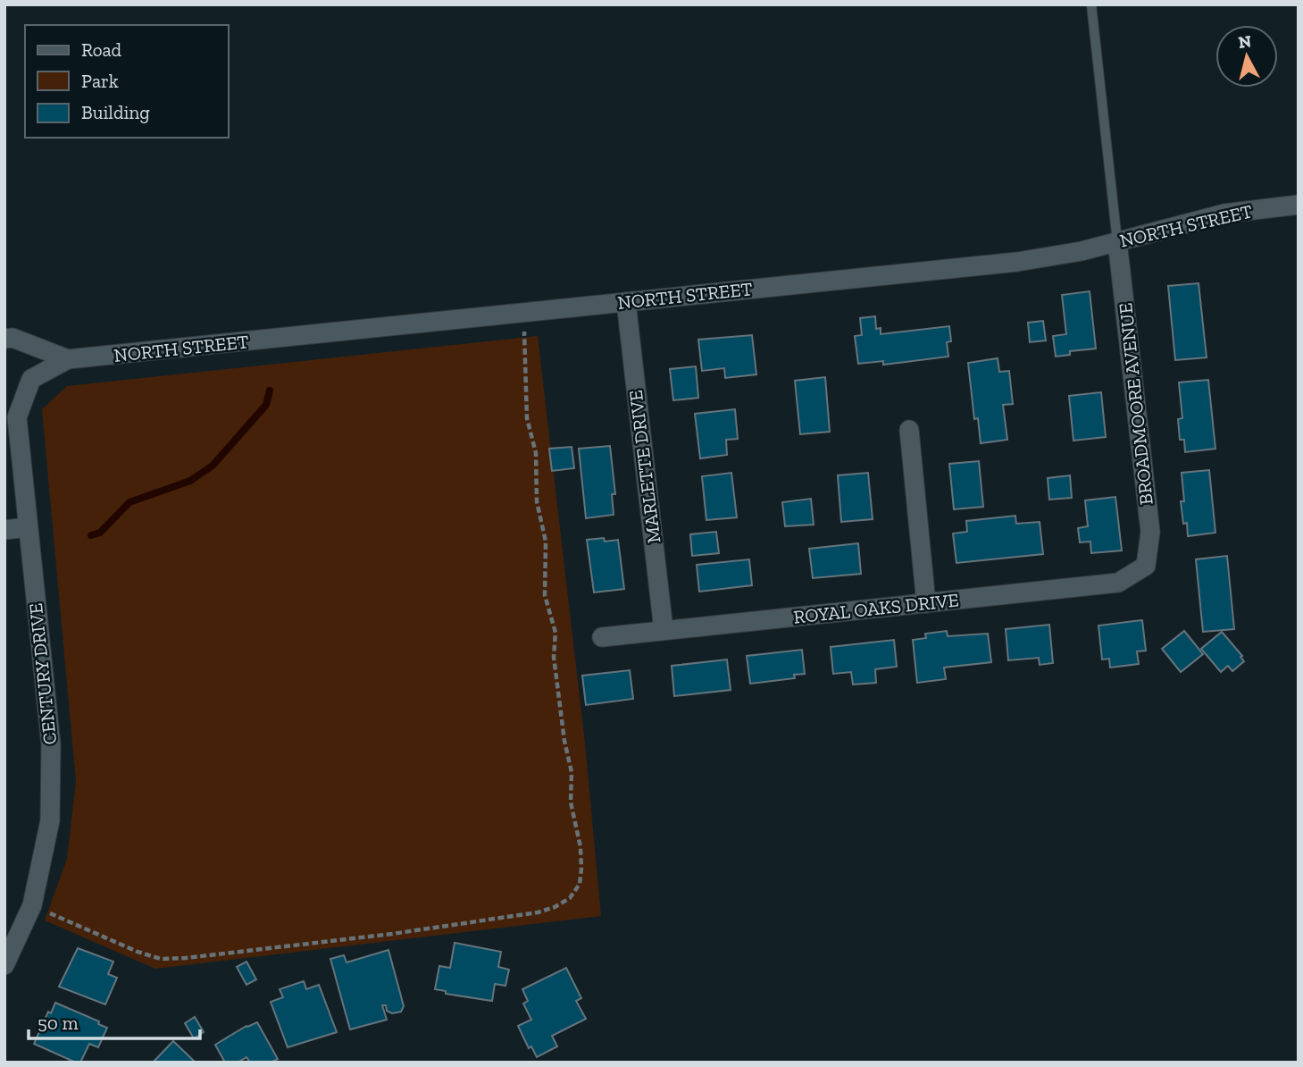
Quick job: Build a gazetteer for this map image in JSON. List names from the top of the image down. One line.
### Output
{"streets":{"street":["NORTH STREET","BROADMOORE AVENUE","MARLETTE DRIVE","ROYAL OAKS DRIVE","CENTURY DRIVE"]},"crossings":[["NORTH STREET","BROADMOORE AVENUE"],["NORTH STREET","MARLETTE DRIVE"],["NORTH STREET","CENTURY DRIVE"],["BROADMOORE AVENUE","ROYAL OAKS DRIVE"],["MARLETTE DRIVE","ROYAL OAKS DRIVE"]],"legend":["Road","Park","Building"],"scale_bar":"50 m","north":"top"}
